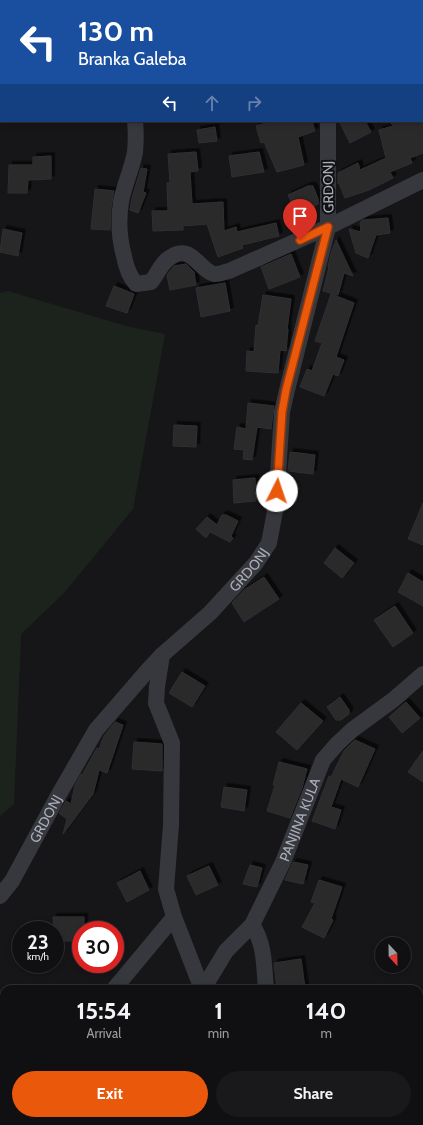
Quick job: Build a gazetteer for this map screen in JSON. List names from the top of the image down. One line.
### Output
{"streets":{"street":["GRDONJ","PANJINA KULA"]},"north":"bottom","page":{"turn":["130 m","Branka Galeba"],"speed":"23 km/h","limit":"30","eta":["15:54","Arrival","1","min","140","m"],"buttons":["Exit","Share"]}}
